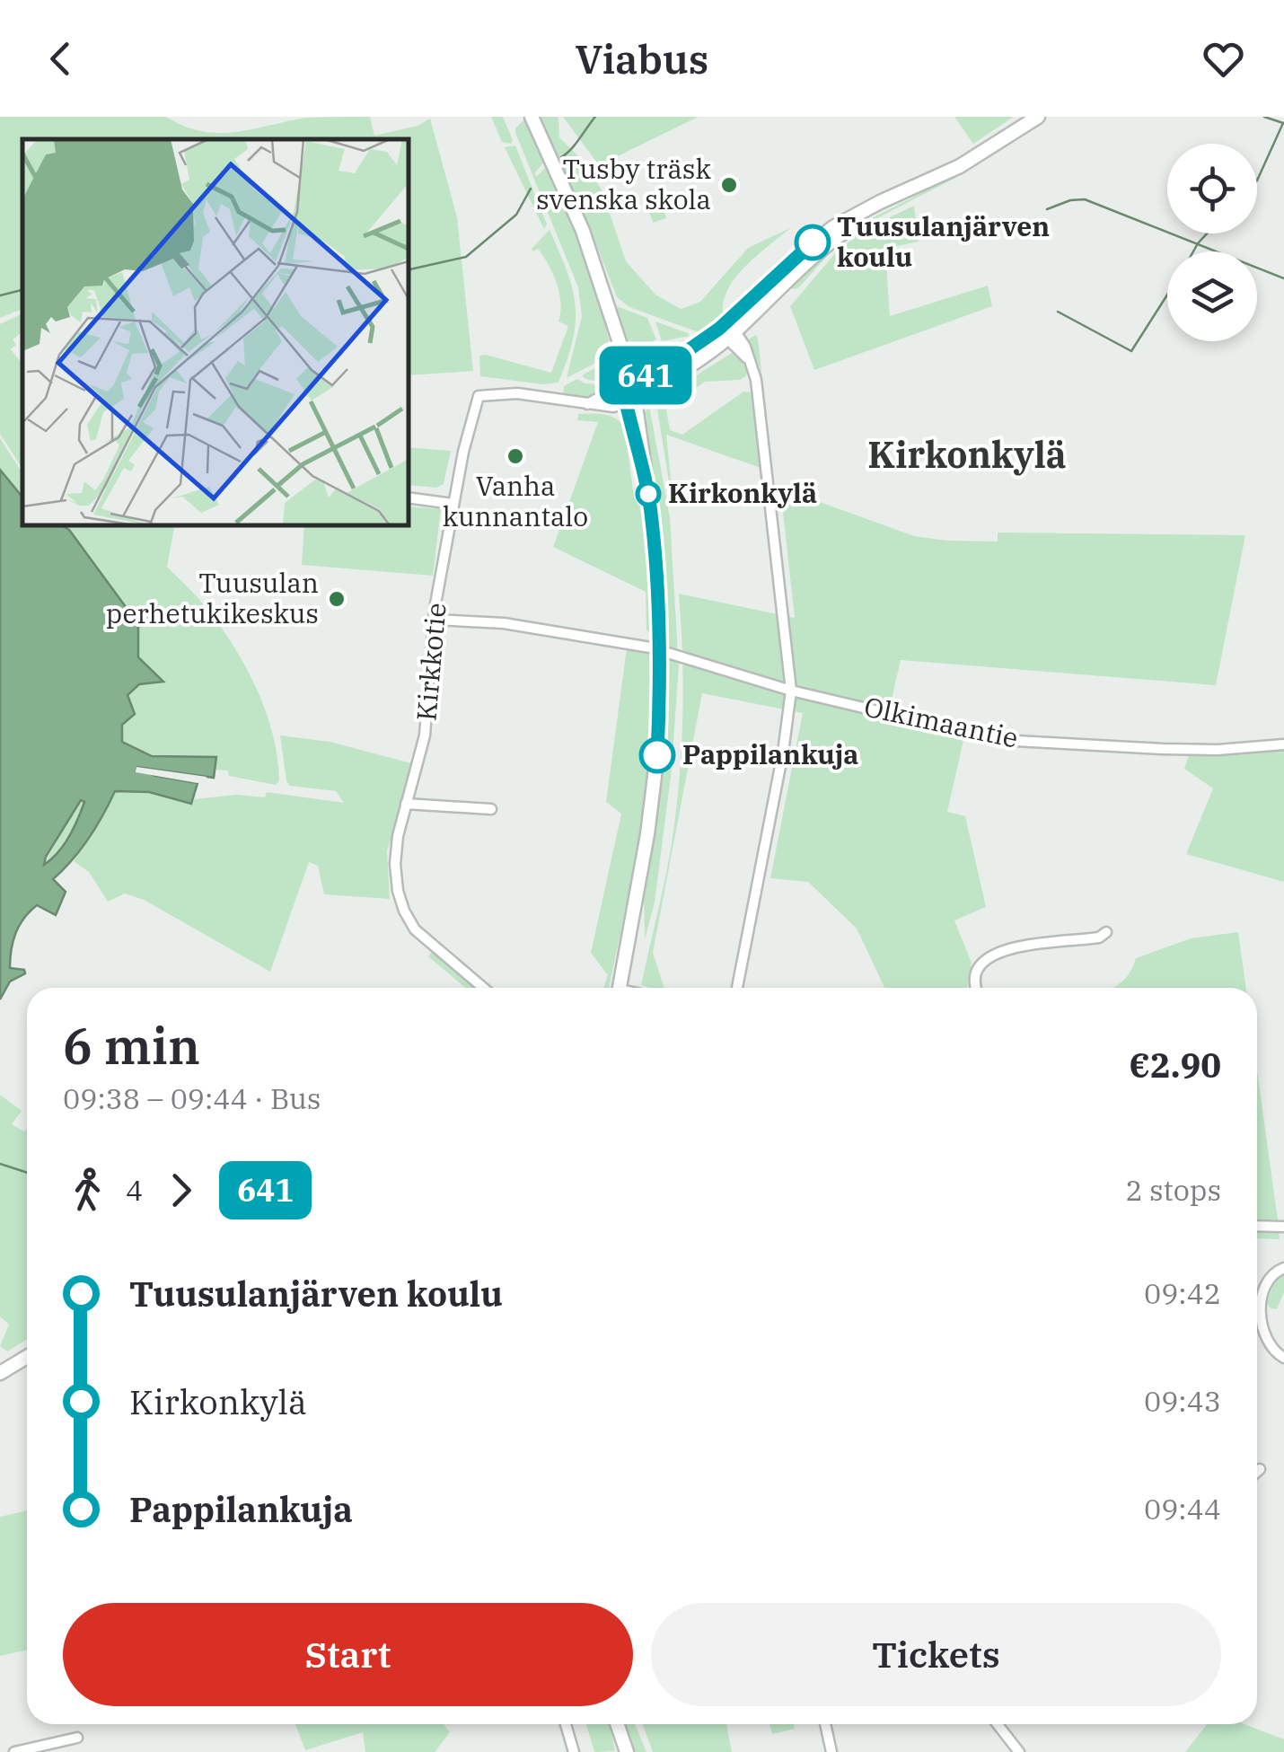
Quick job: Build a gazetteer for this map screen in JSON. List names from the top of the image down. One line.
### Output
{"streets":{"street":["Kirkkotie","Olkimaantie"]},"districts":["Kirkonkylä"],"places":["Tusby träsk svenska skola","Tuusulanjärven koulu","Vanha kunnantalo","Kirkonkylä","Tuusulan perhetukikeskus","Pappilankuja"],"lines":["bus line 641"],"page":{"header":"Viabus","on_map":"641","heading":["6 min","09:38 – 09:44 · Bus","€2.90"],"legs":["4","641","2 stops"],"list":[{"name":"Tuusulanjärven koulu","value":"09:42"},{"name":"Kirkonkylä","value":"09:43"},{"name":"Pappilankuja","value":"09:44"}],"buttons":["Start","Tickets"]}}
